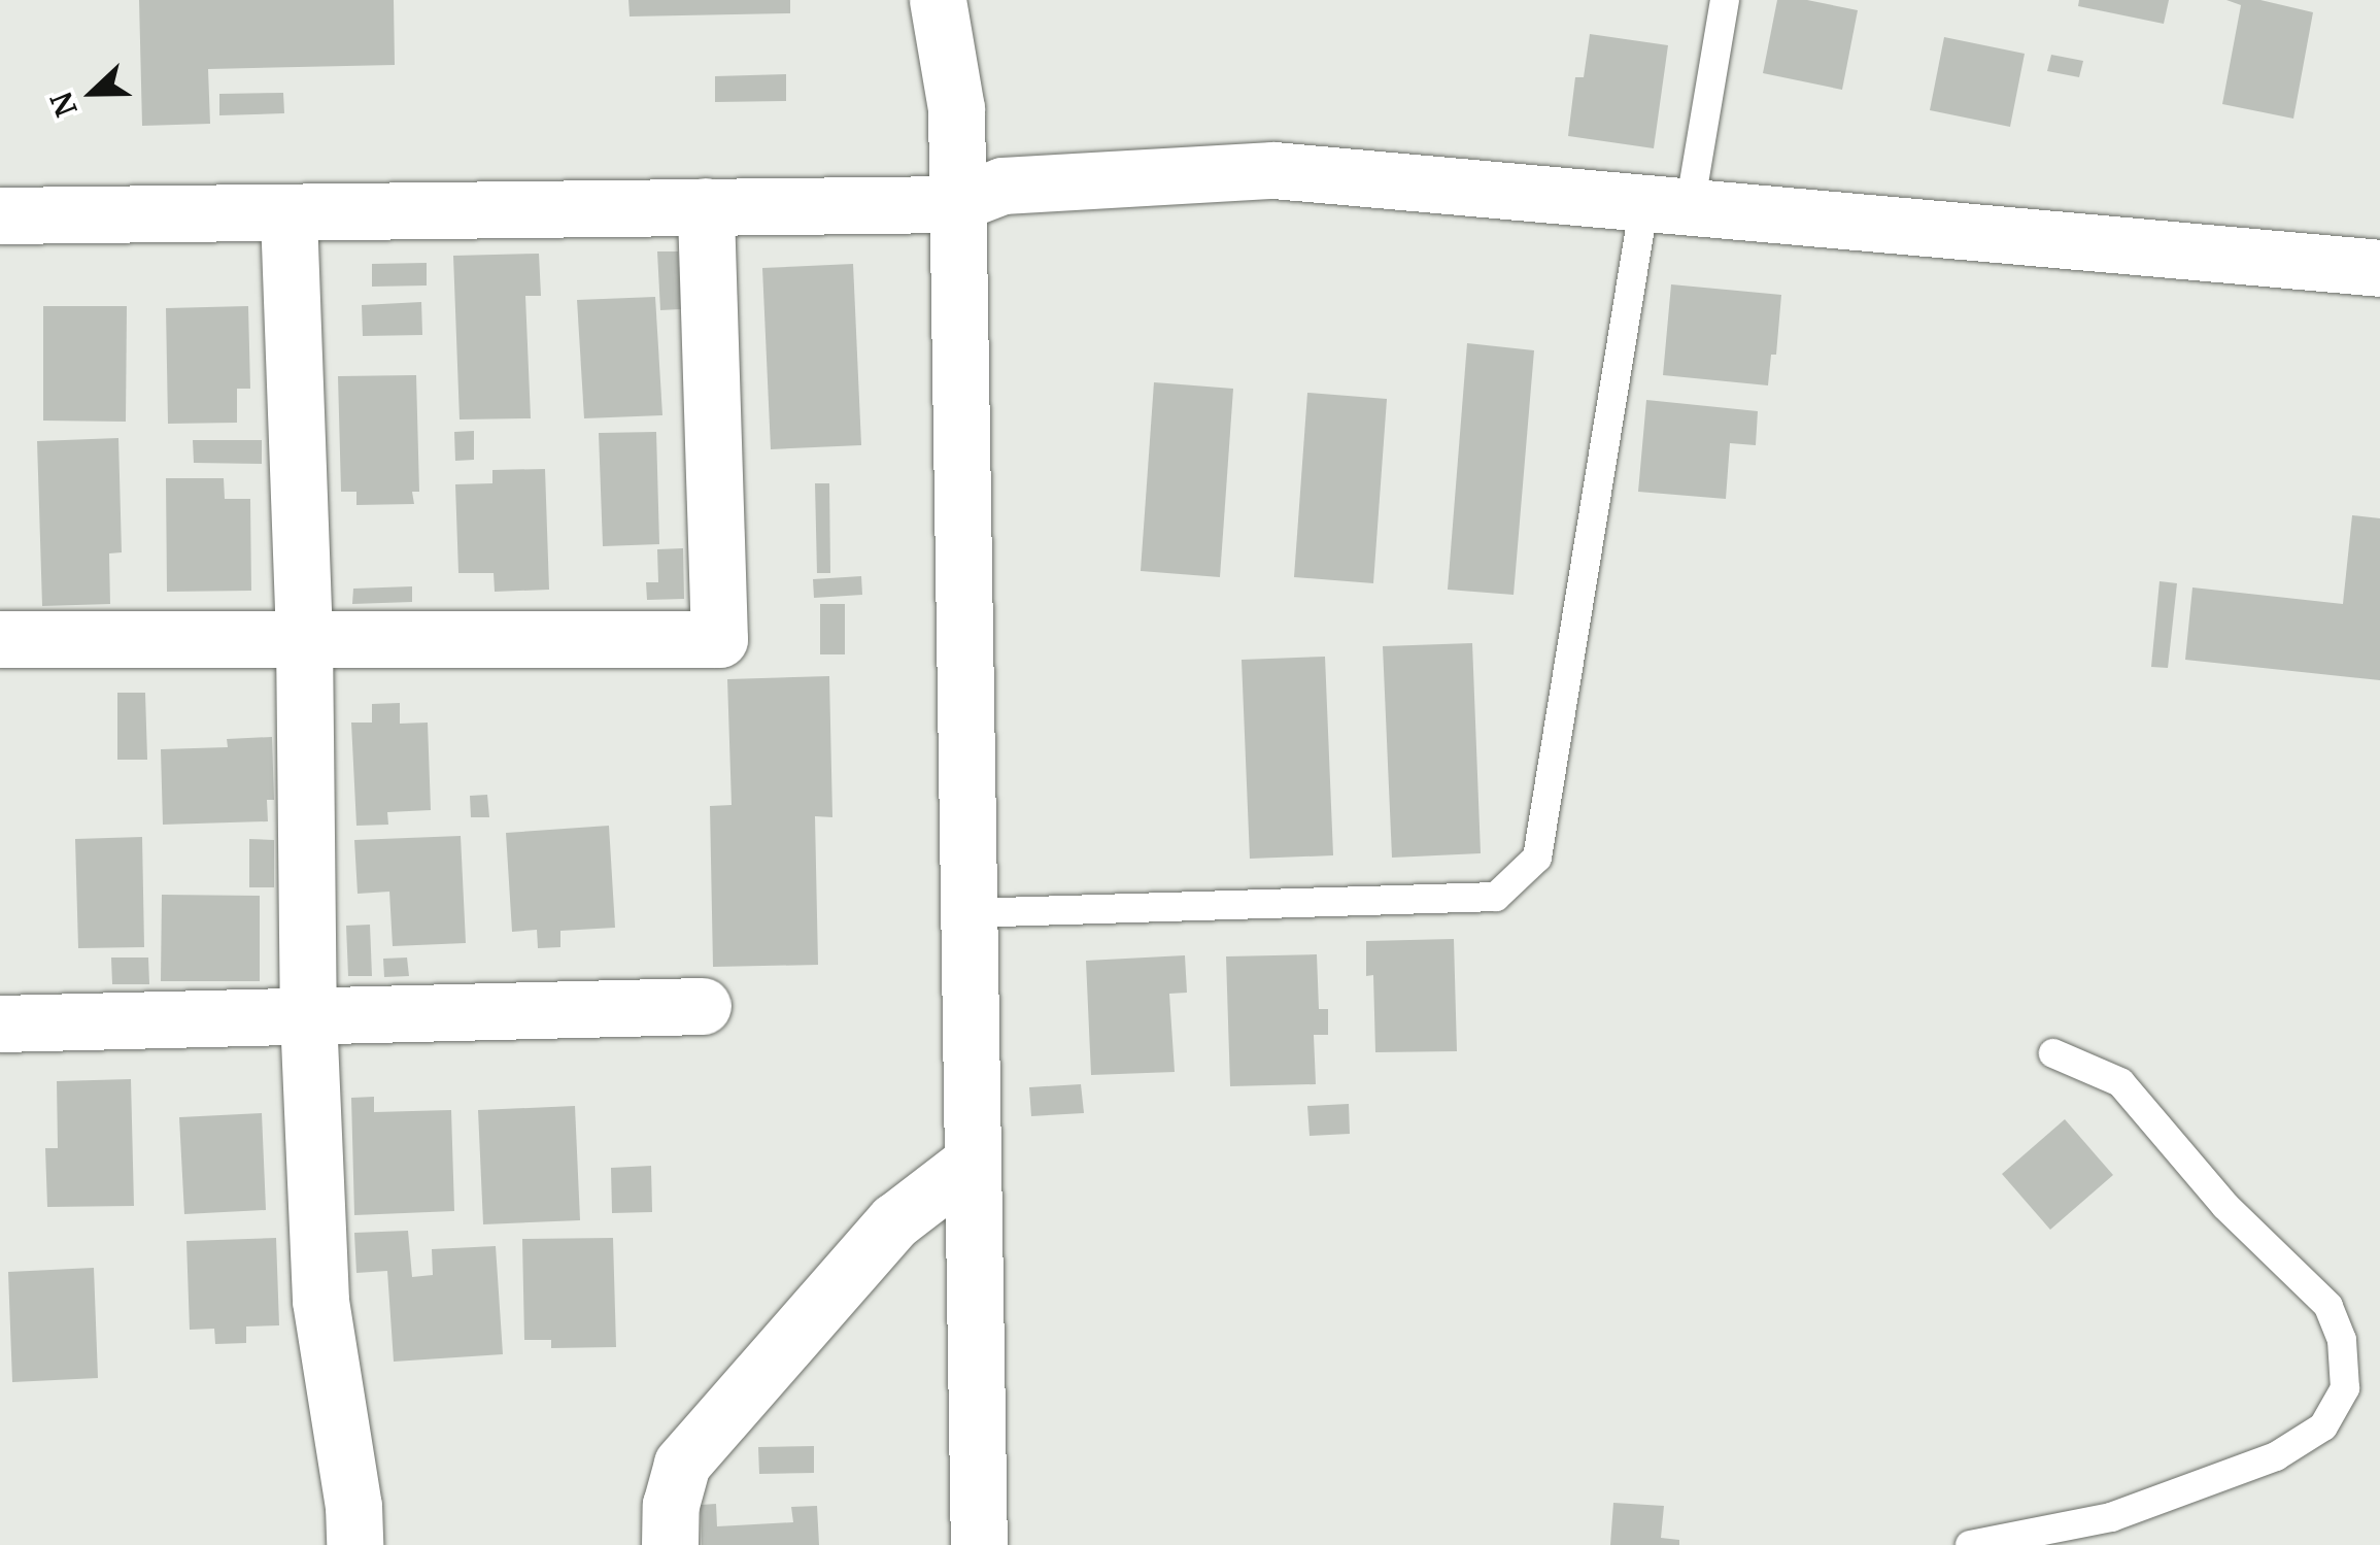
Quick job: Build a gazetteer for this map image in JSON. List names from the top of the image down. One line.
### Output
{"north":"left"}
